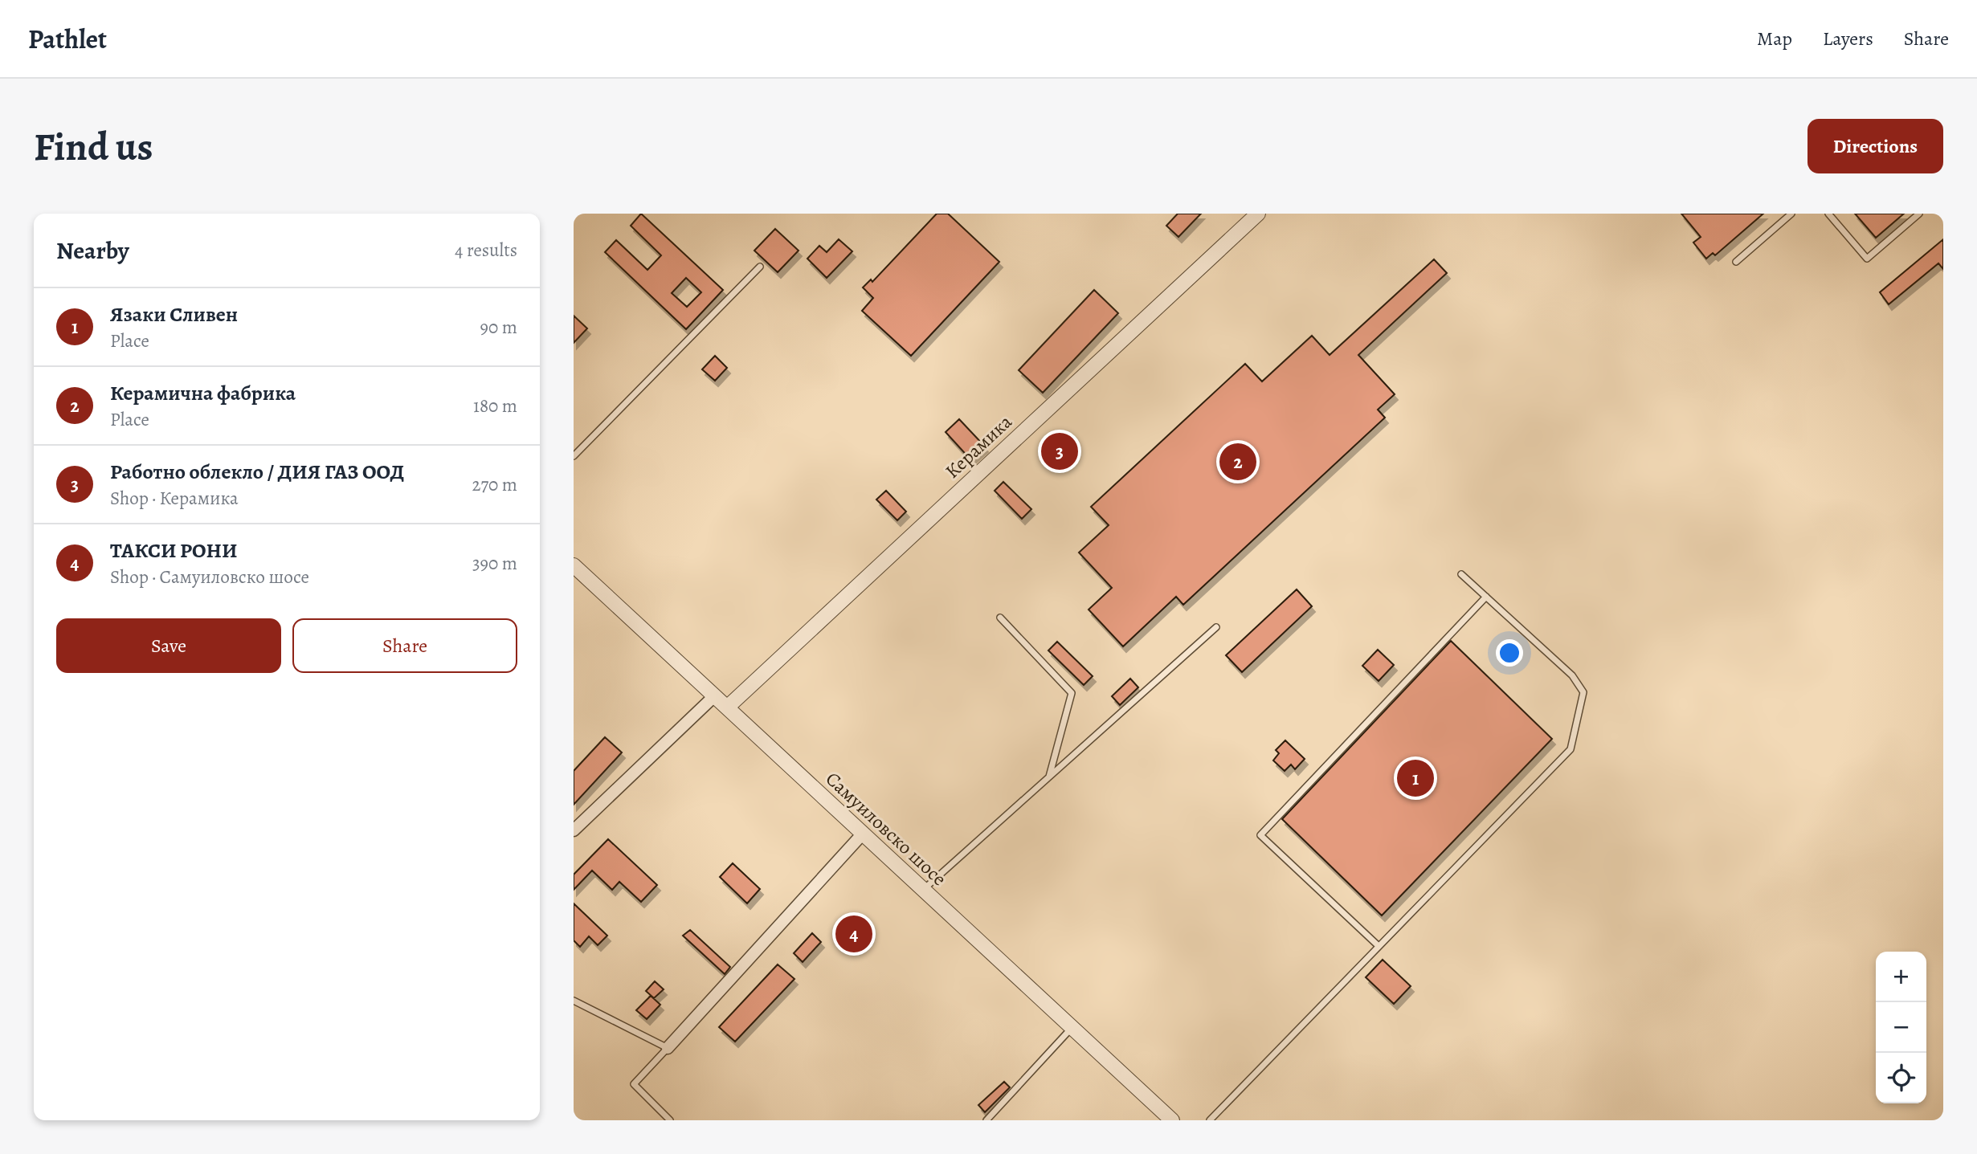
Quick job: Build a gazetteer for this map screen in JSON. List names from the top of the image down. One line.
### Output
{"streets":{"street":["Керамика","Самуиловско шосе"]},"crossings":[["Керамика","Самуиловско шосе"]],"page":{"header":"Pathlet","nav":["Map","Layers","Share"],"buttons":["Directions",["Save","Share"]],"title":"Find us","heading":["Nearby","4 results"],"list":[{"mark":"1","name":"Язаки Сливен","note":"Place","value":"90 m"},{"mark":"2","name":"Керамична фабрика","note":"Place","value":"180 m"},{"mark":"3","name":"Работно облекло / ДИЯ ГАЗ ООД","note":"Shop · Керамика","value":"270 m"},{"mark":"4","name":"ТАКСИ РОНИ","note":"Shop · Самуиловско шосе","value":"390 m"}],"pins":["3","2","1","4"],"map_buttons":["+","−"]}}
